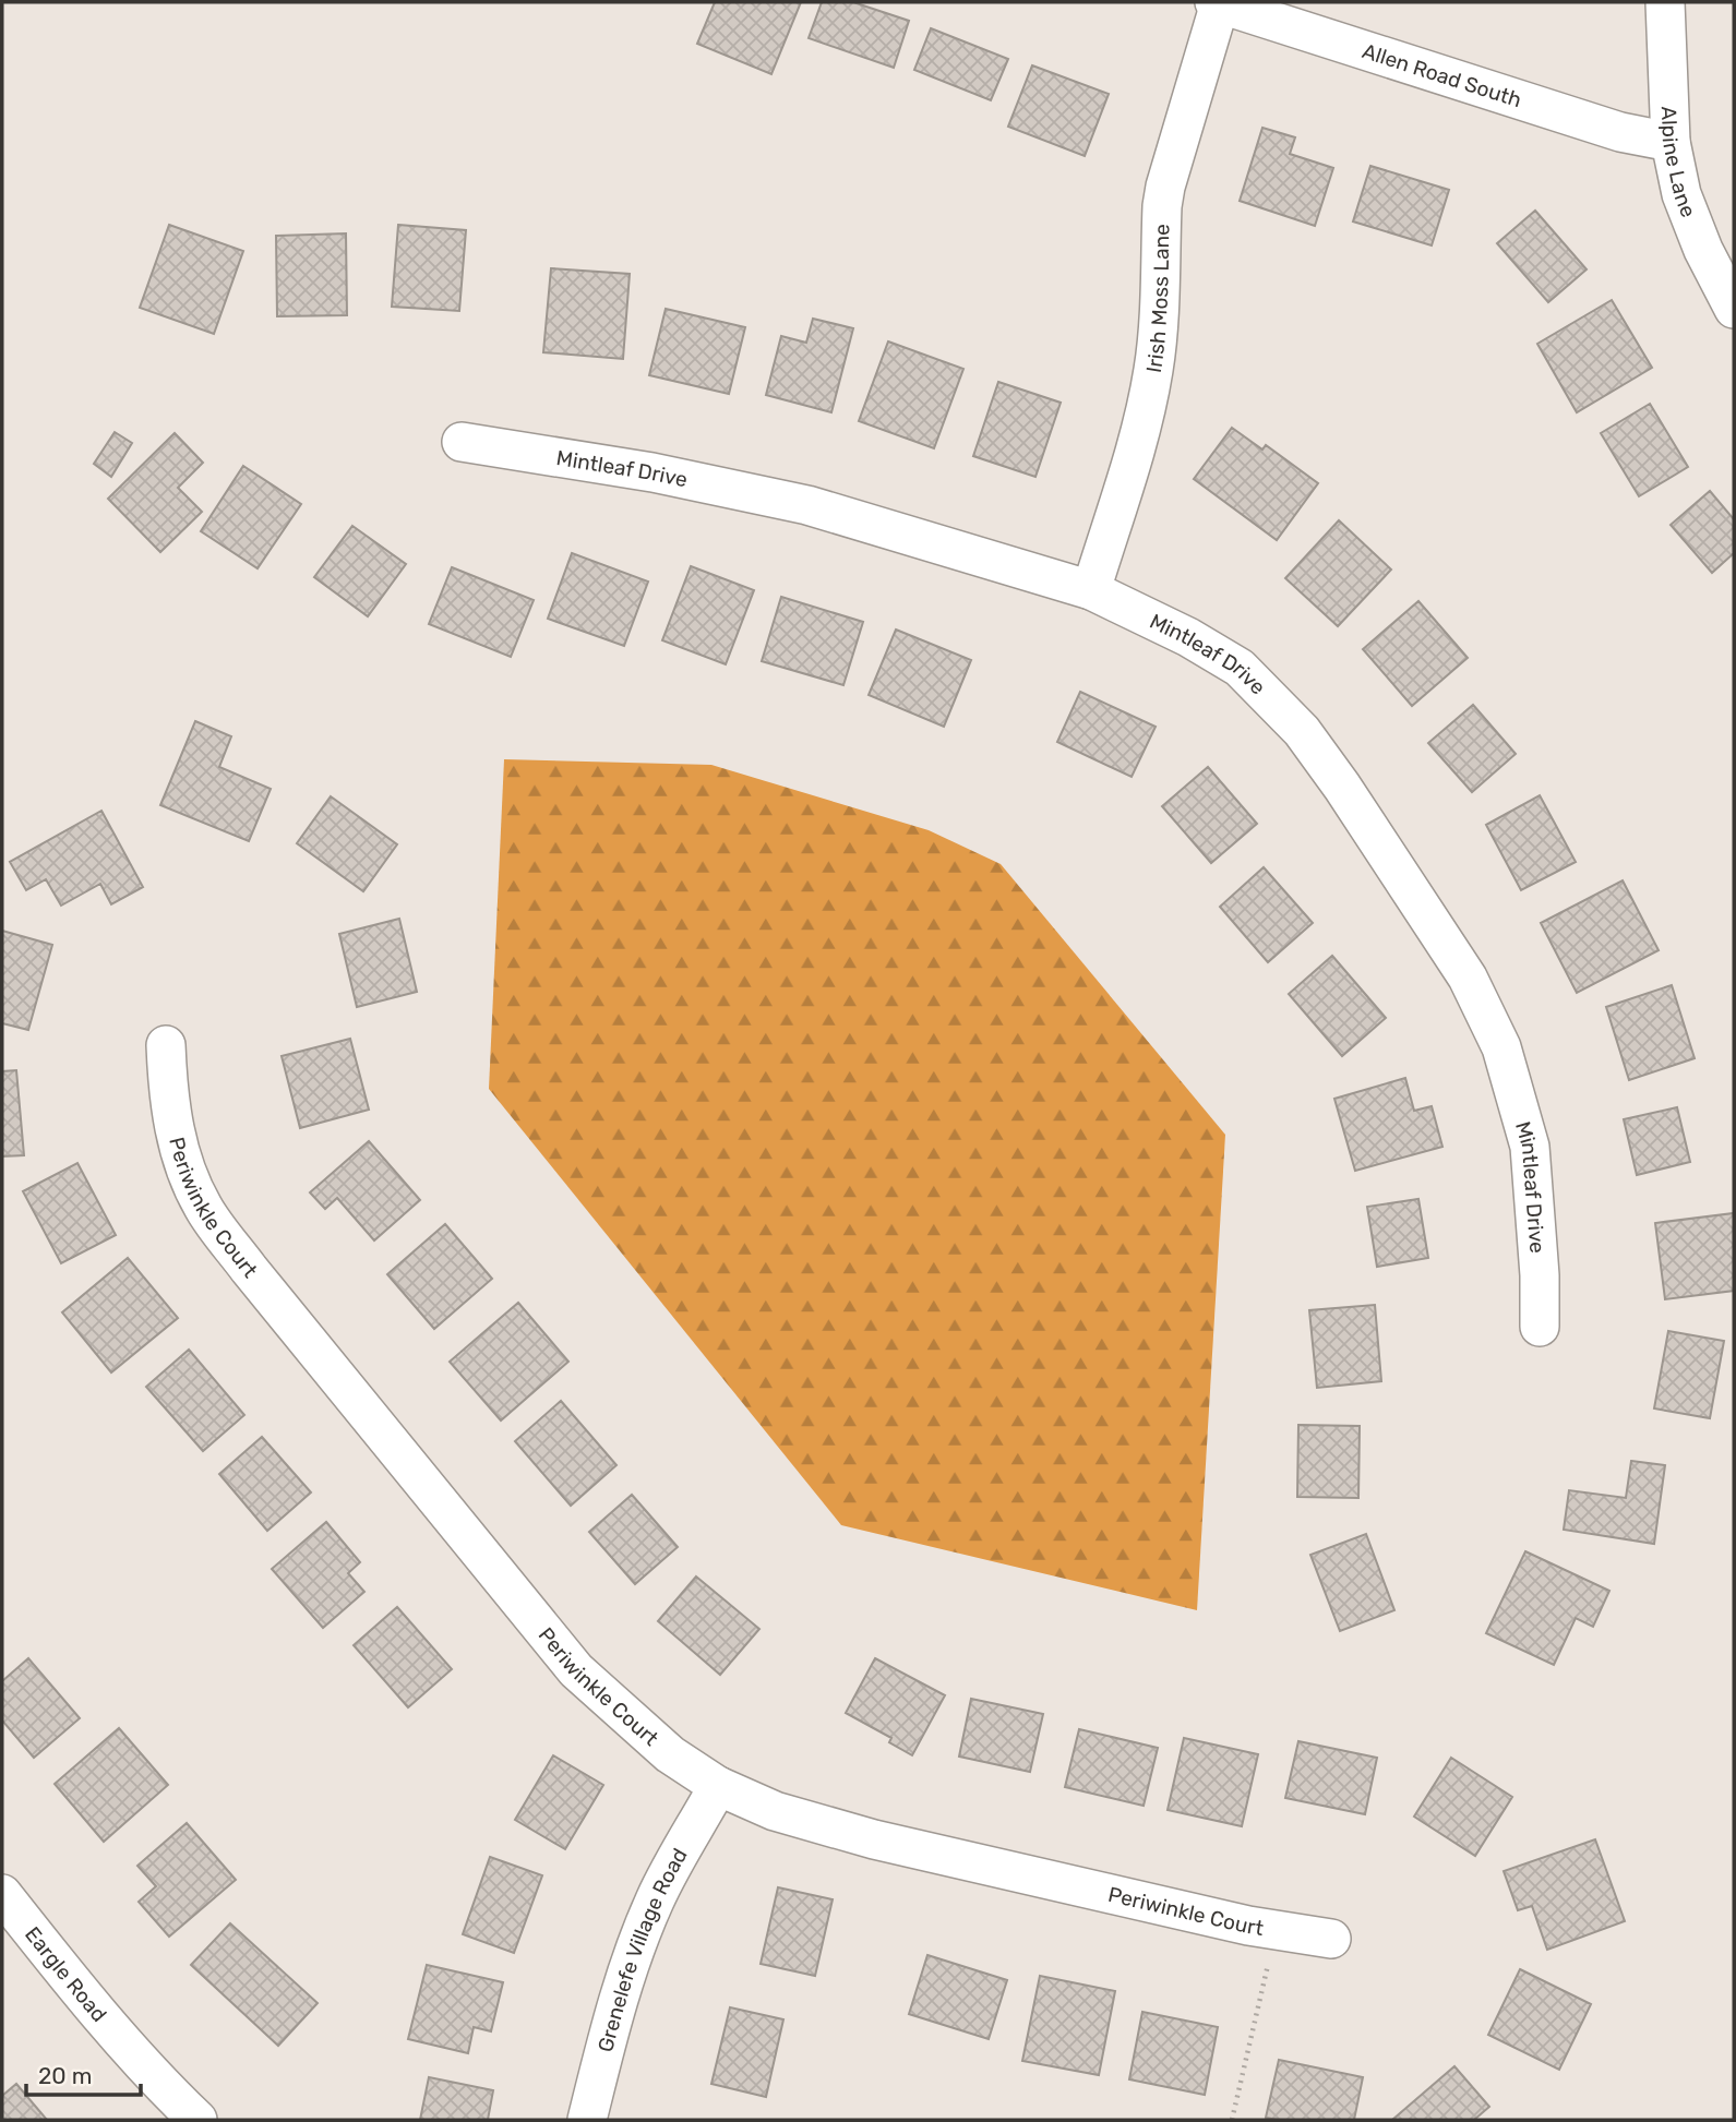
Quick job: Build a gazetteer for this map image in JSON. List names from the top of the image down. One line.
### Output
{"streets":{"street":["Allen Road South","Alpine Lane","Irish Moss Lane","Mintleaf Drive","Periwinkle Court","Grenelefe Village Road","Eargle Road"]},"crossings":[["Allen Road South","Alpine Lane"],["Allen Road South","Irish Moss Lane"],["Irish Moss Lane","Mintleaf Drive"],["Periwinkle Court","Grenelefe Village Road"]],"scale_bar":"20 m"}
